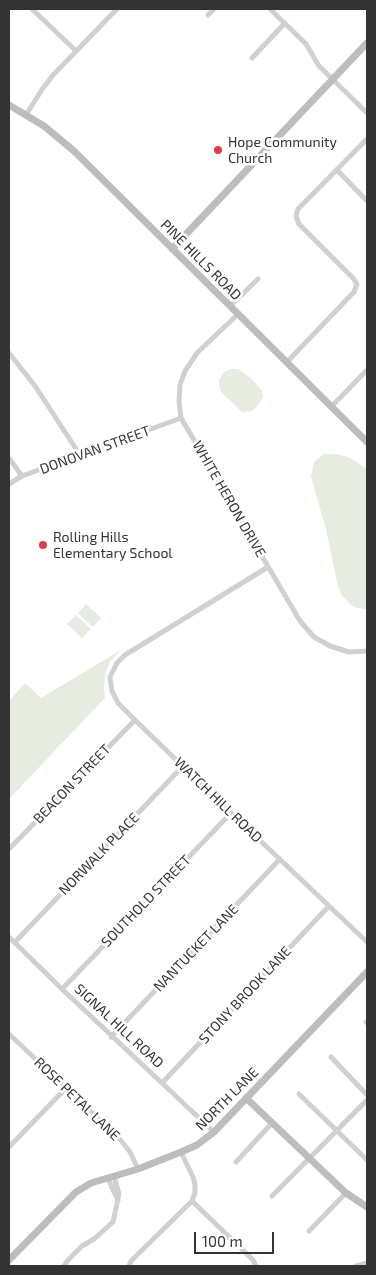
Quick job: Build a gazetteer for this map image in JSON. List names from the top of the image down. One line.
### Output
{"streets":{"street":["PINE HILLS ROAD","DONOVAN STREET","WHITE HERON DRIVE","BEACON STREET","WATCH HILL ROAD","NORWALK PLACE","SOUTHOLD STREET","NANTUCKET LANE","STONY BROOK LANE","SIGNAL HILL ROAD","ROSE PETAL LANE","NORTH LANE"]},"crossings":[["PINE HILLS ROAD","WHITE HERON DRIVE"],["DONOVAN STREET","WHITE HERON DRIVE"],["WHITE HERON DRIVE","WATCH HILL ROAD"],["BEACON STREET","WATCH HILL ROAD"],["WATCH HILL ROAD","NORWALK PLACE"],["WATCH HILL ROAD","SOUTHOLD STREET"],["WATCH HILL ROAD","NANTUCKET LANE"],["WATCH HILL ROAD","STONY BROOK LANE"],["NORWALK PLACE","SIGNAL HILL ROAD"],["SOUTHOLD STREET","SIGNAL HILL ROAD"],["NANTUCKET LANE","SIGNAL HILL ROAD"],["STONY BROOK LANE","SIGNAL HILL ROAD"],["SIGNAL HILL ROAD","NORTH LANE"],["ROSE PETAL LANE","NORTH LANE"]],"places":["Hope Community Church","Rolling Hills Elementary School"],"scale_bar":"100 m"}
